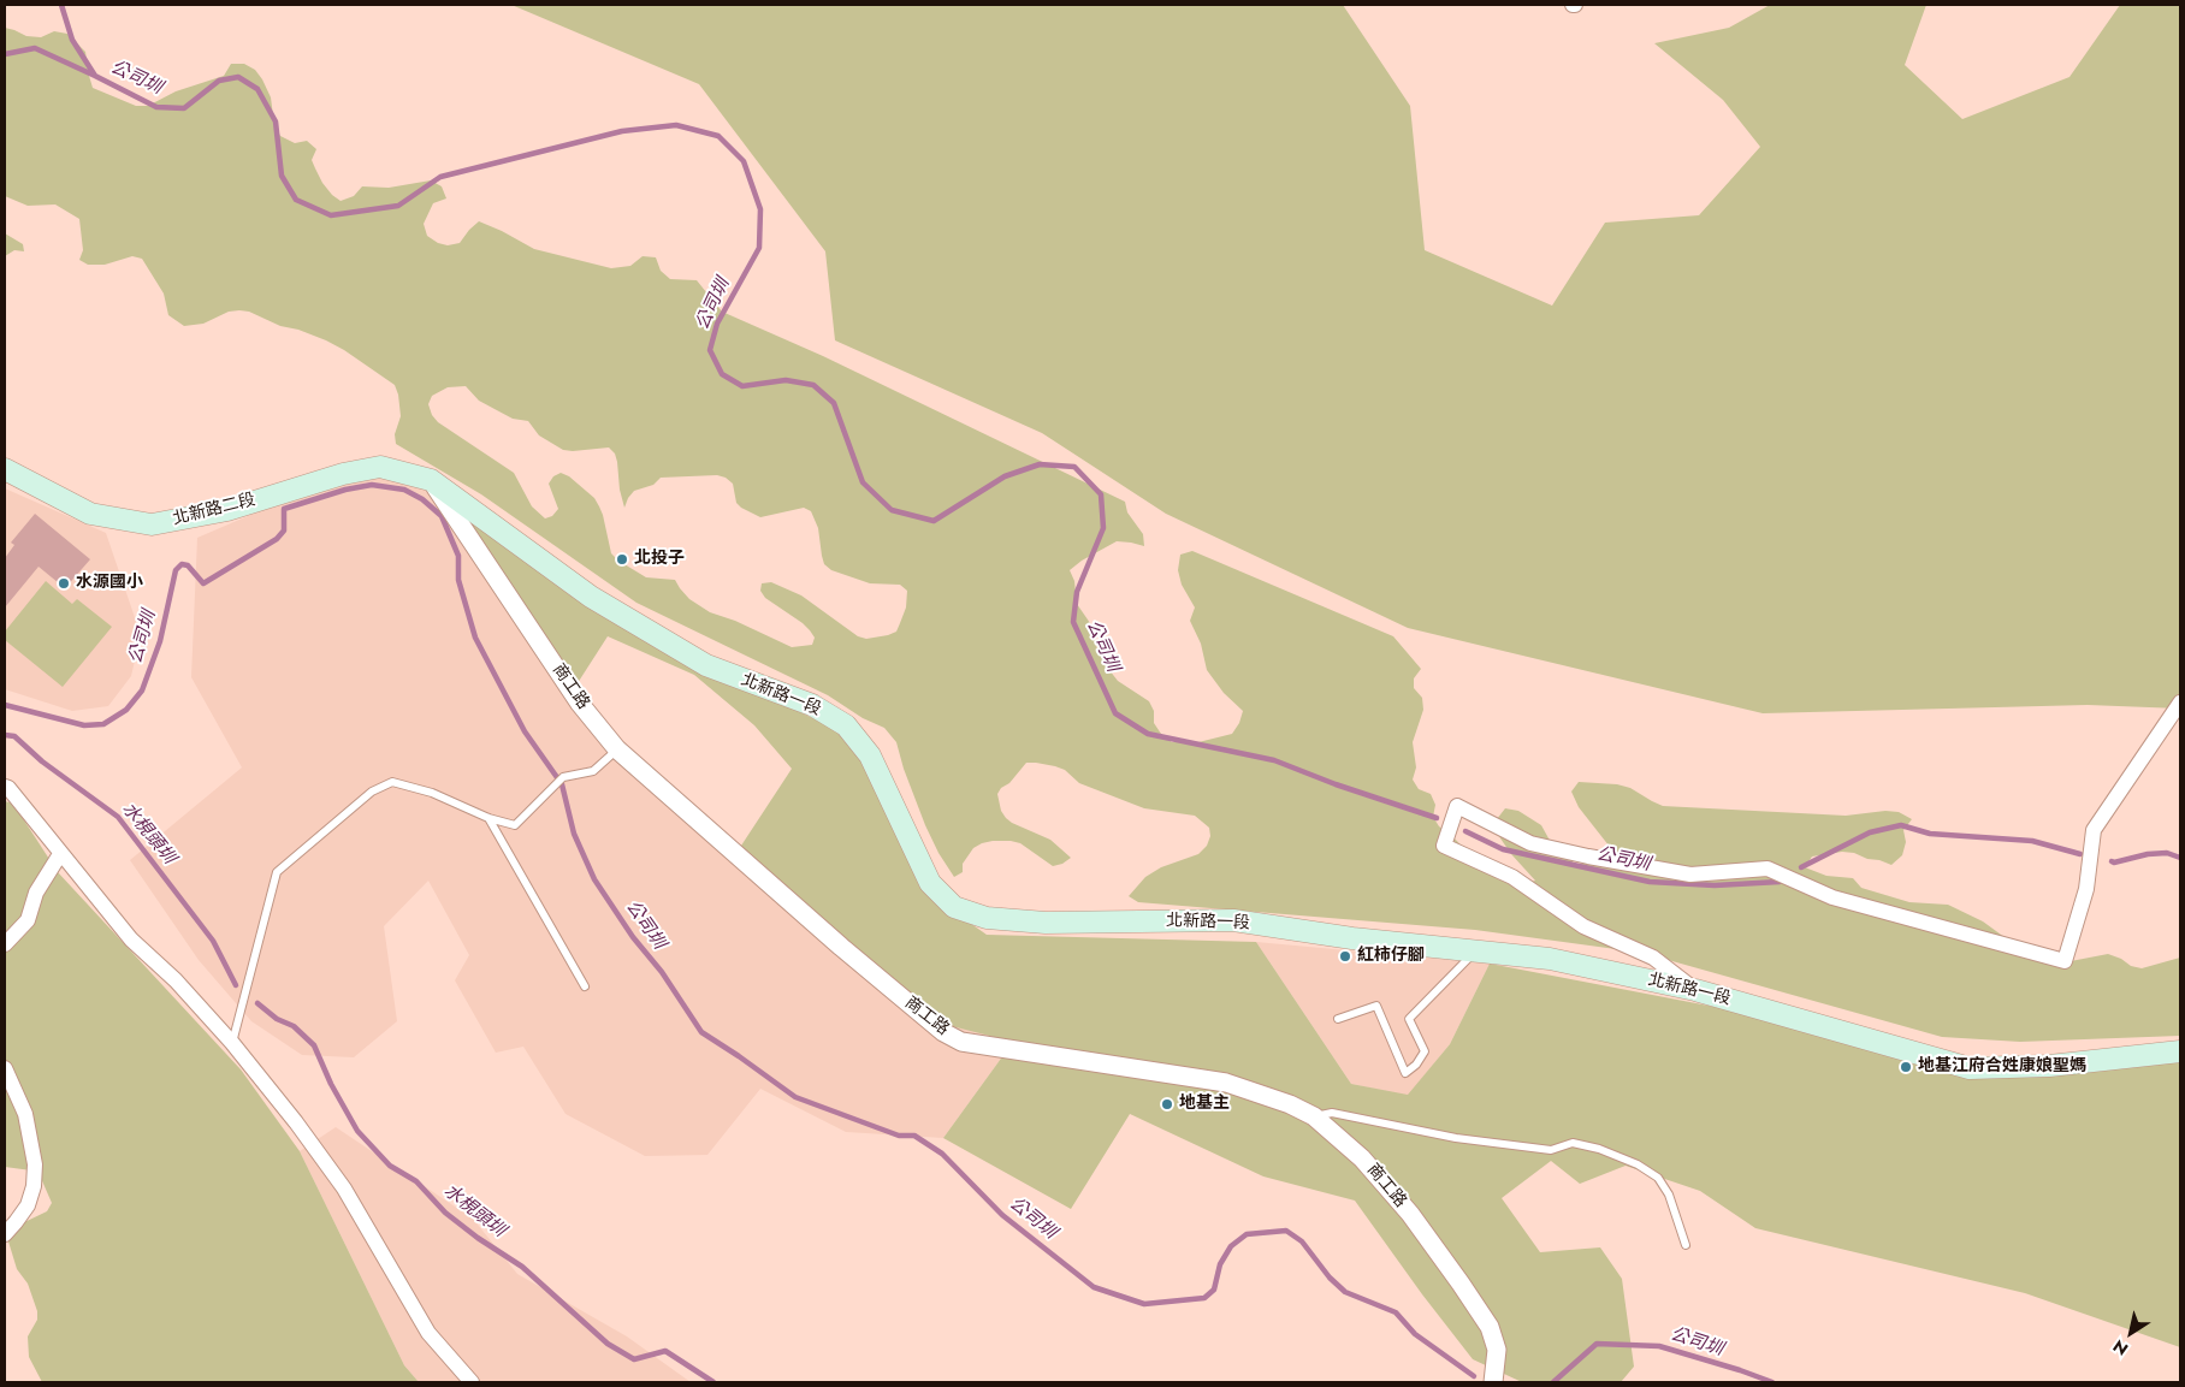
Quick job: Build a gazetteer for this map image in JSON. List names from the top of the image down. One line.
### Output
{"streets":{"main road":["北新路二段","北新路一段"],"street":["商工路"]},"crossings":[["北新路二段","商工路"],["北新路二段","北新路一段"],["商工路","北新路一段"]],"water":["公司圳","水梘頭圳"],"places":["北投子","水源國小","紅柿仔腳","地基江府合姓康娘聖媽","地基主"],"north":"bottom left"}
